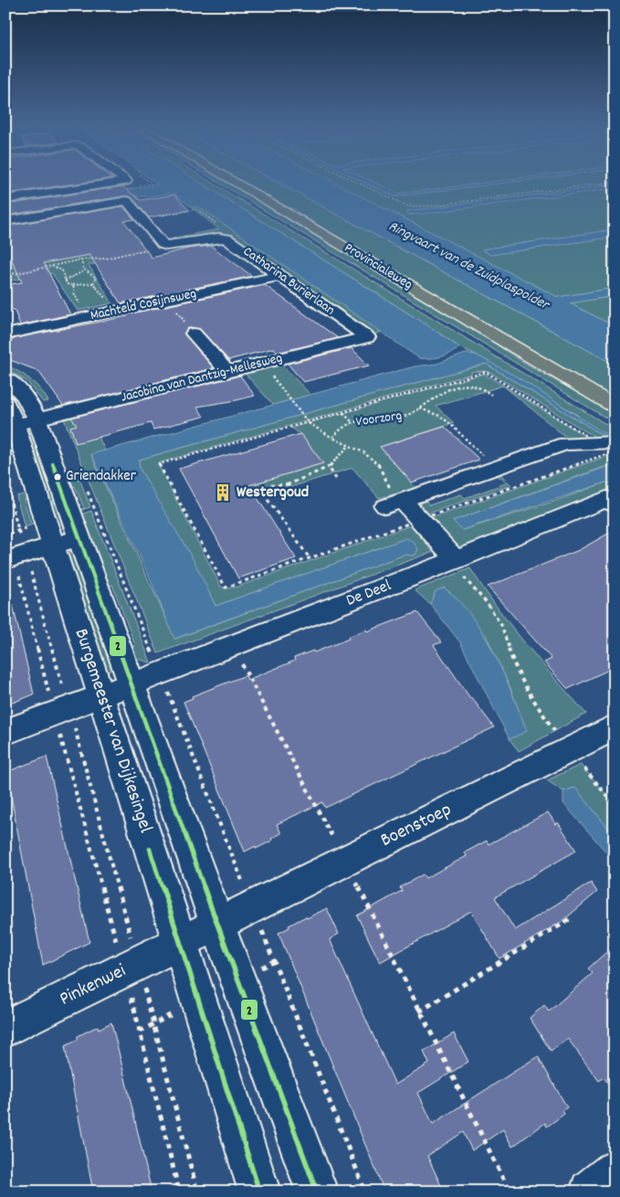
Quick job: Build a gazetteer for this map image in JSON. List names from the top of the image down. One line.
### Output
{"streets":{"main road":["Provincialeweg"],"street":["Catharina Burierlaan","Machteld Cosijnsweg","Jacobina van Dantzig-Mellesweg","De Deel","Burgemeester van Dijkesingel","Boenstoep","Pinkenwei"],"path":["Voorzorg"]},"crossings":[["Catharina Burierlaan","Machteld Cosijnsweg"],["Catharina Burierlaan","Jacobina van Dantzig-Mellesweg"],["Jacobina van Dantzig-Mellesweg","Burgemeester van Dijkesingel"],["De Deel","Burgemeester van Dijkesingel"],["Burgemeester van Dijkesingel","Boenstoep"],["Burgemeester van Dijkesingel","Pinkenwei"],["Boenstoep","Pinkenwei"]],"water":["Ringvaart van de Zuidplaspolder"],"places":{"other":["Griendakker"],"building":["Westergoud"]},"lines":["transit line 2"]}
